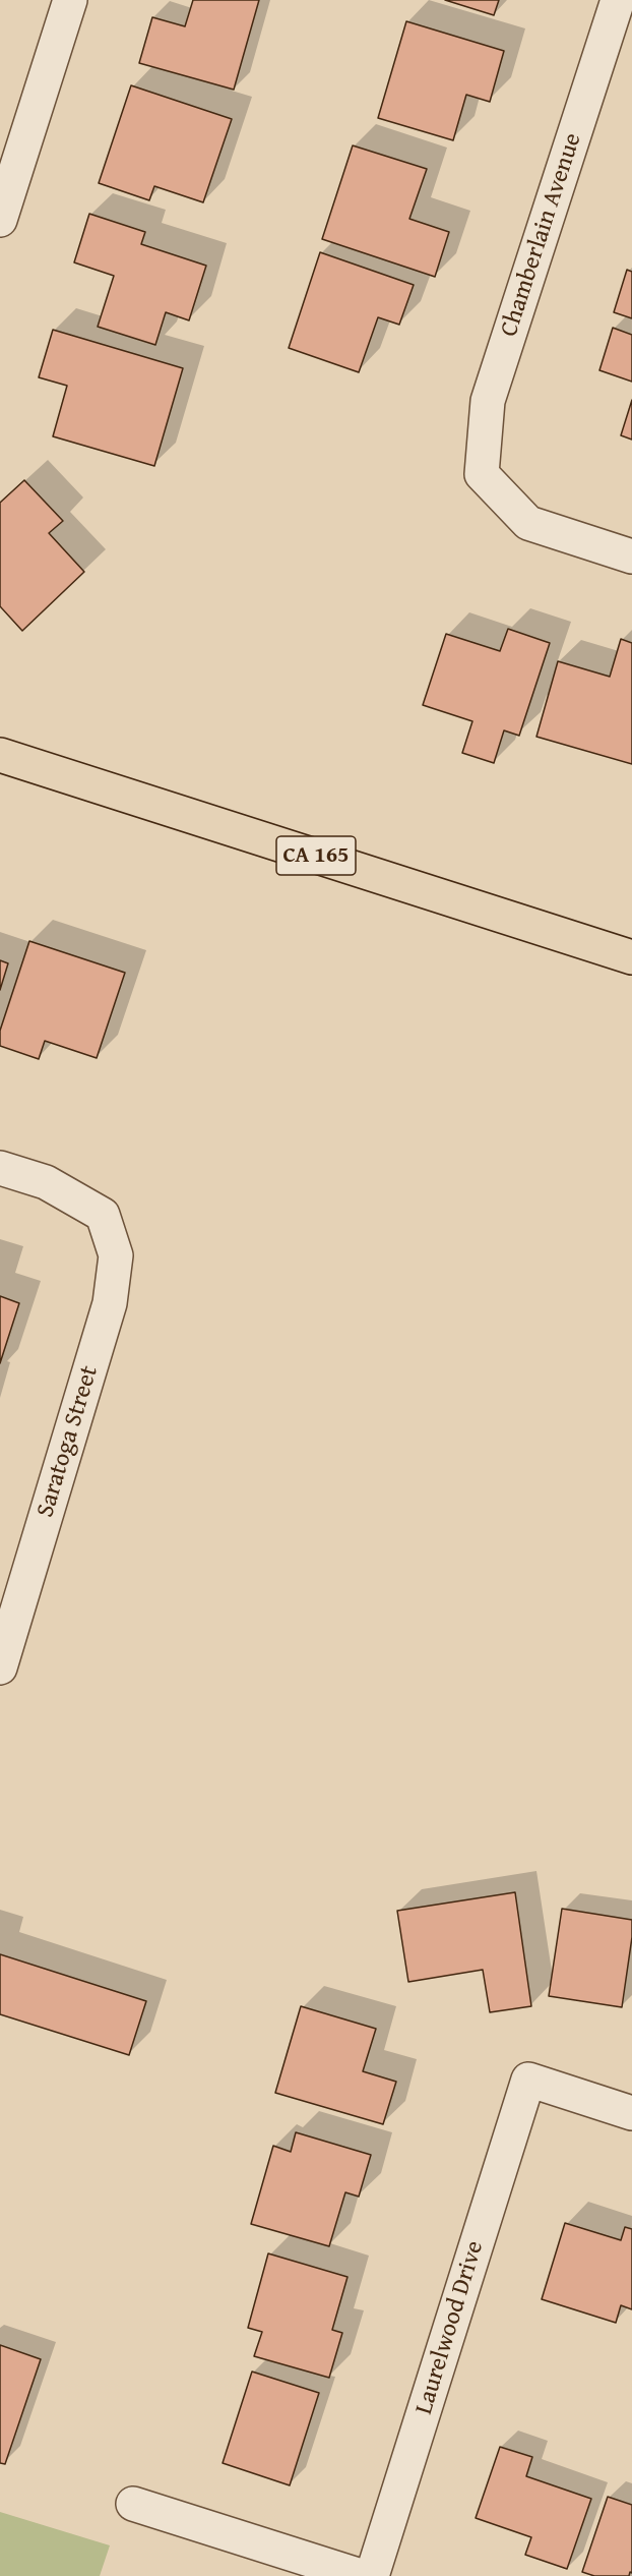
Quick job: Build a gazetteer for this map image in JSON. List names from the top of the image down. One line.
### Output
{"streets":{"main road":["CA 165"],"street":["Chamberlain Avenue","Saratoga Street","Laurelwood Drive"]}}
